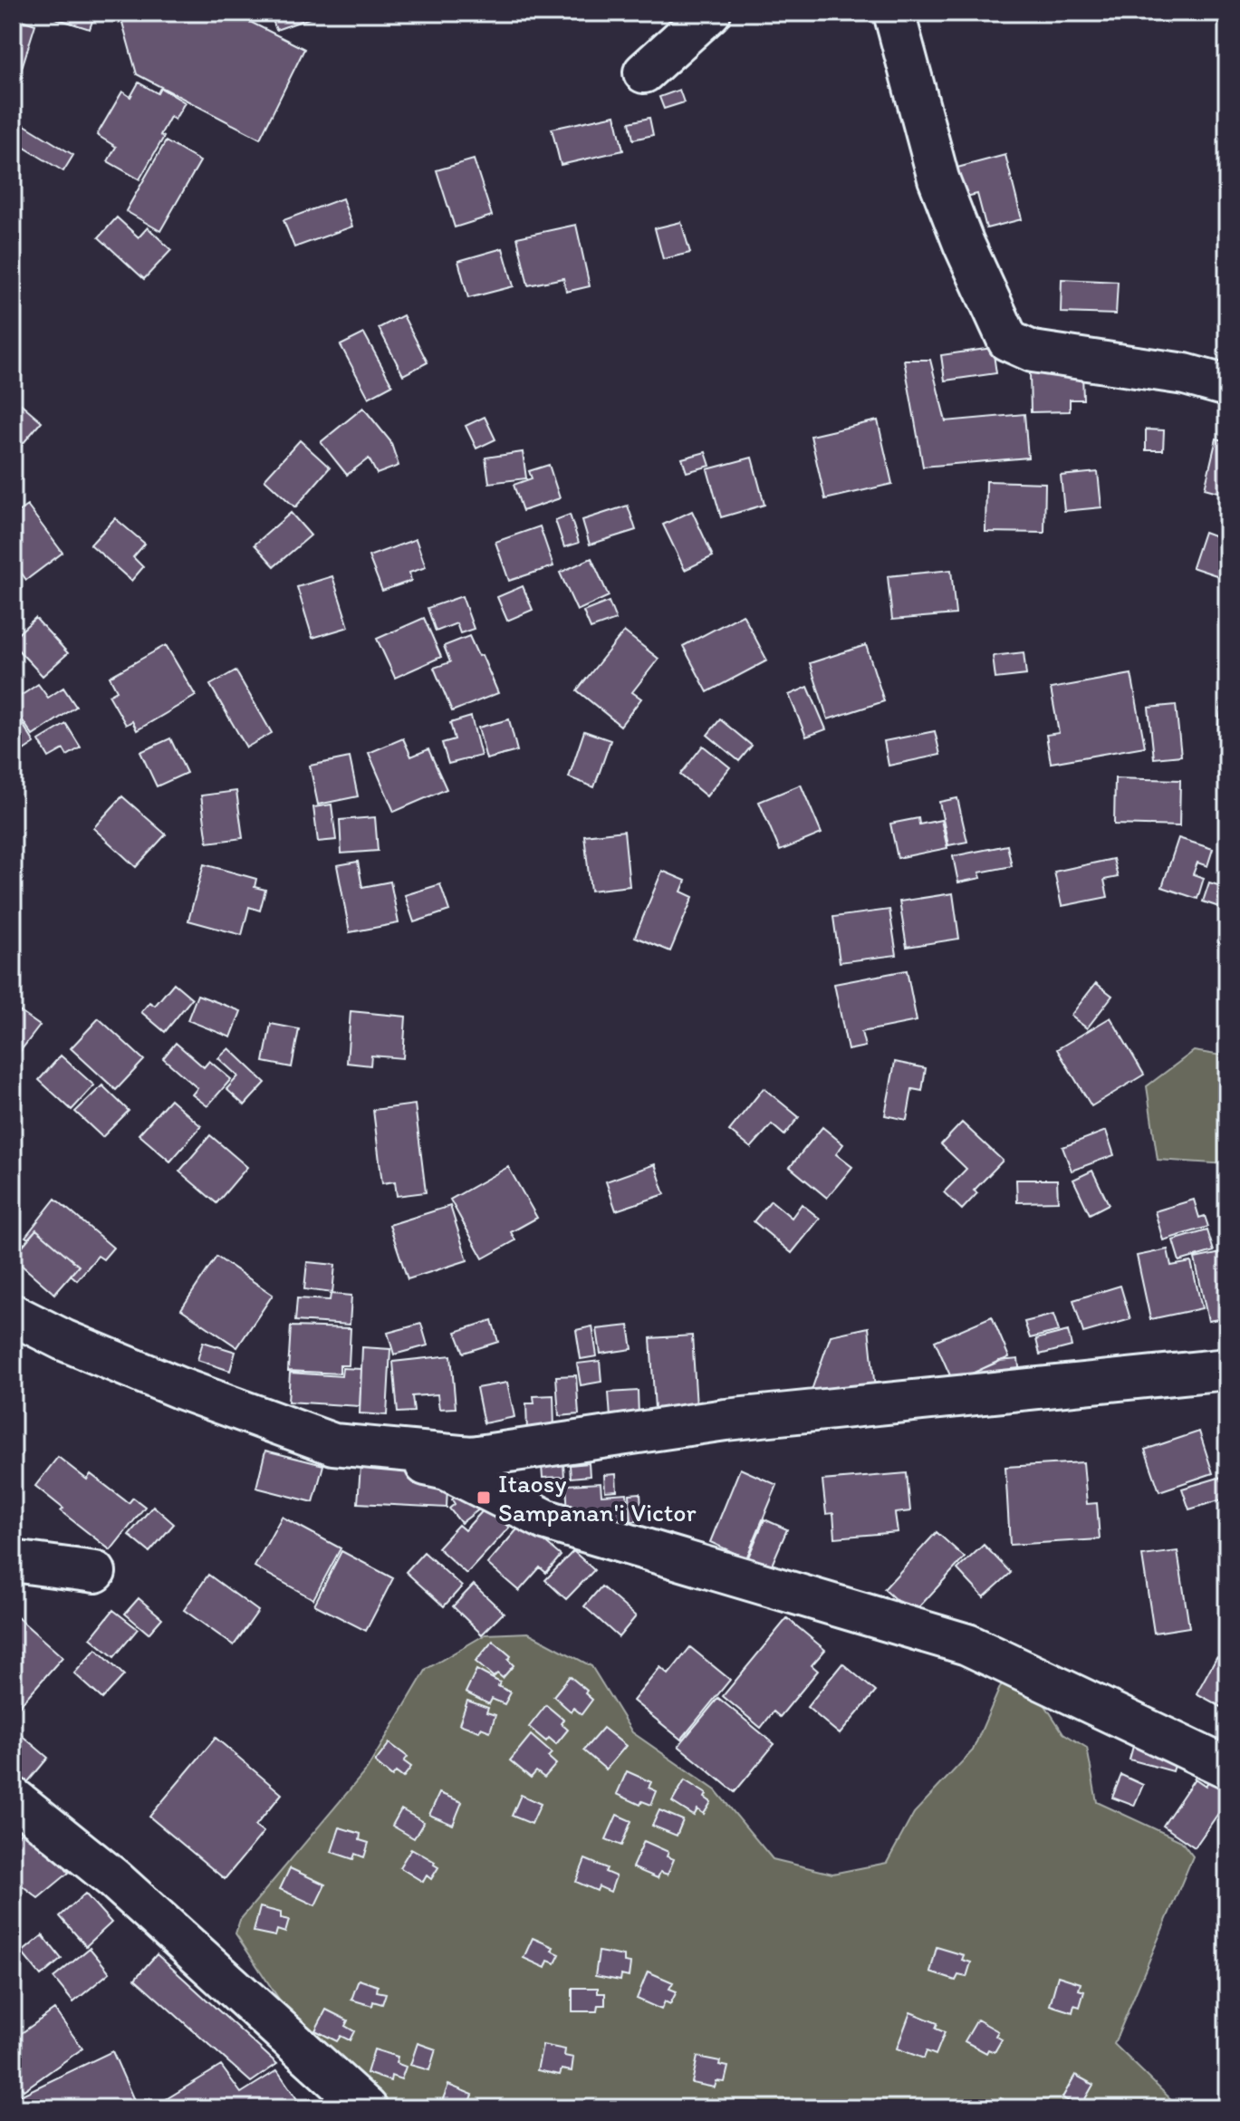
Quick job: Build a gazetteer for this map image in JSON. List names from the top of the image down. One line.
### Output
{"places":{"transit":["Itaosy Sampanan'i Victor"]}}
